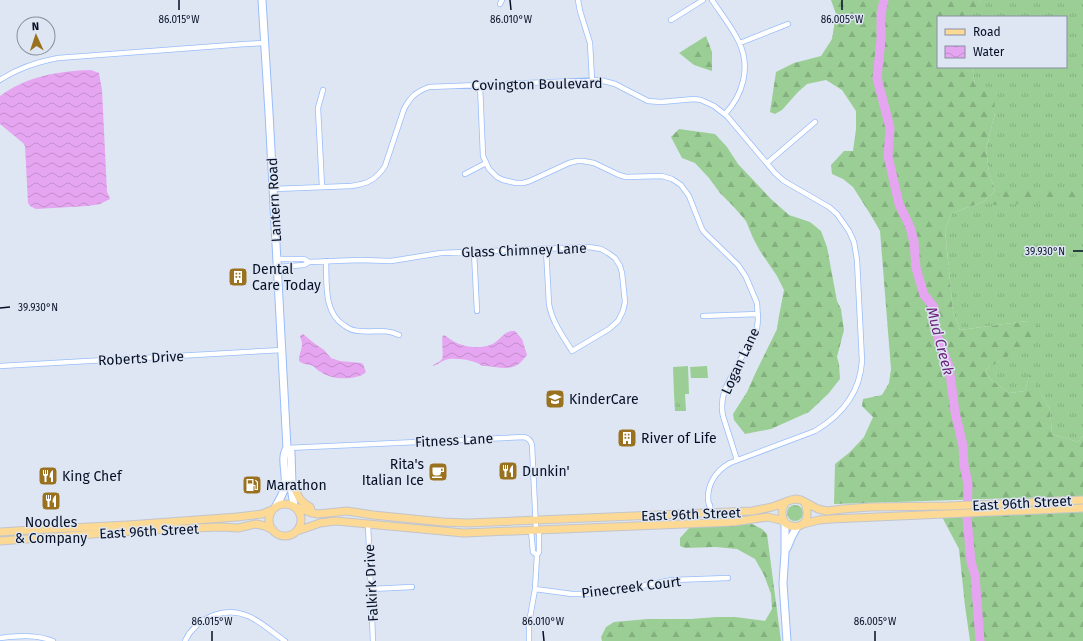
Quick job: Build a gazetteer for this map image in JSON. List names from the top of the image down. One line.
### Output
{"streets":{"main road":["East 96th Street"],"street":["Covington Boulevard","Lantern Road","Glass Chimney Lane","Roberts Drive","Logan Lane","Fitness Lane","Falkirk Drive","Pinecreek Court"]},"crossings":[["Covington Boulevard","Lantern Road"],["Covington Boulevard","Logan Lane"],["Covington Boulevard","East 96th Street"],["Lantern Road","Glass Chimney Lane"],["Lantern Road","Roberts Drive"],["Lantern Road","Fitness Lane"],["Lantern Road","East 96th Street"],["Fitness Lane","East 96th Street"],["East 96th Street","Falkirk Drive"]],"water":["Mud Creek"],"places":{"building":["Dental Care Today","River of Life"],"school or university":["KinderCare"],"restaurant":["Dunkin'","King Chef","Noodles & Company"],"cafe":["Rita's Italian Ice"],"fuel station":["Marathon"]},"legend":["Road","Water"],"north":"top","coordinates":["86.015°W","86.010°W","86.005°W","39.930°N"]}
